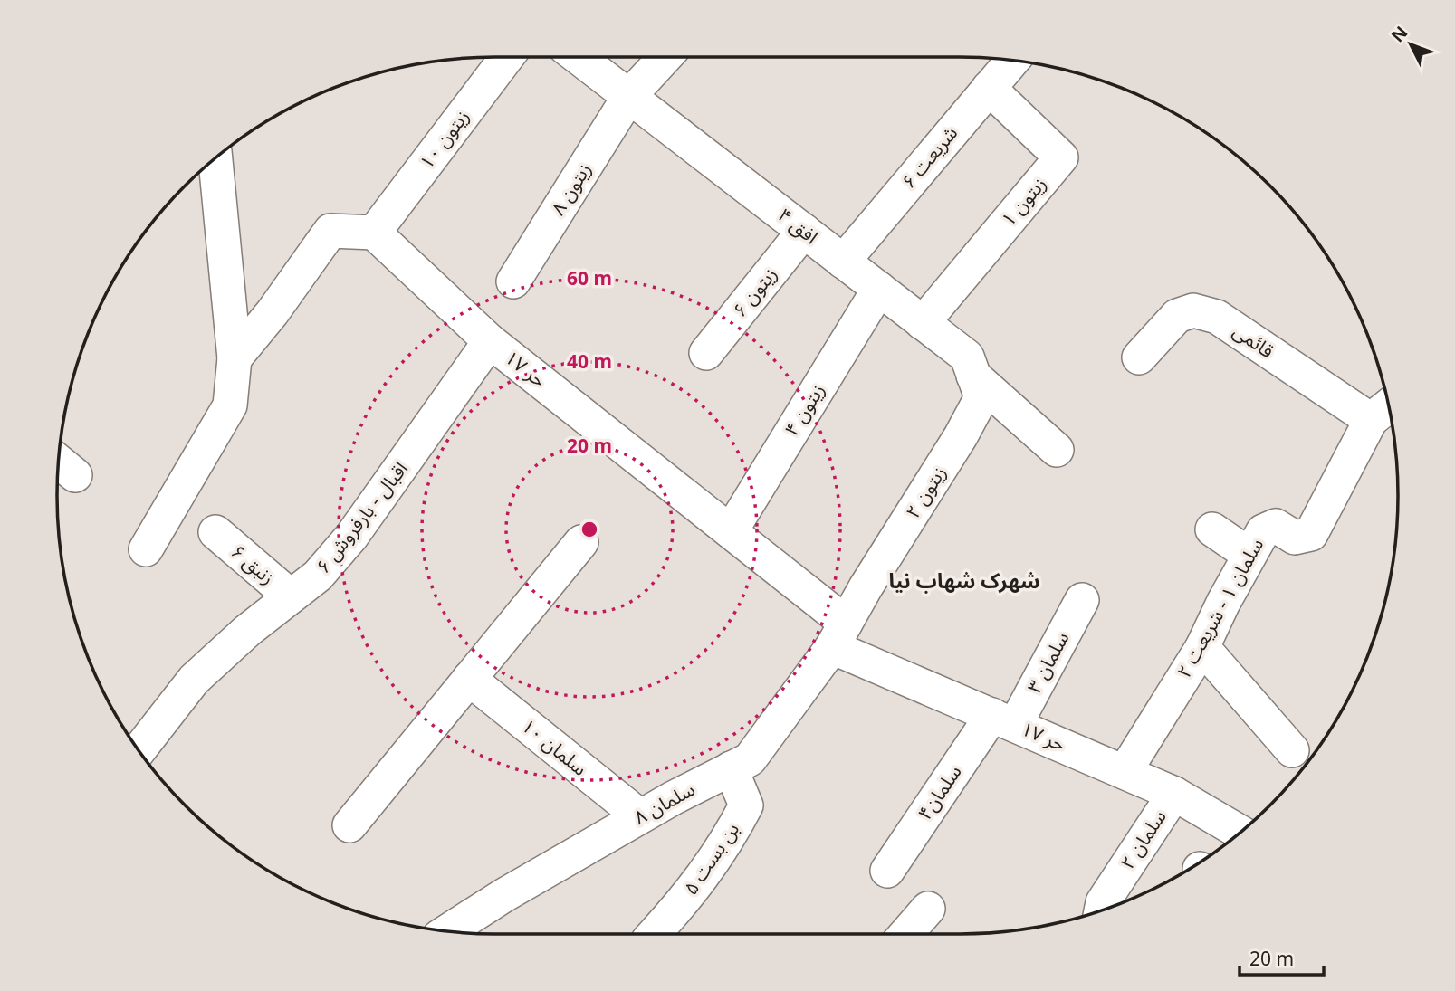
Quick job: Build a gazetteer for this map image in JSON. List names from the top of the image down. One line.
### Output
{"streets":{"street":["زیتون ۱۰","شریعت ۶","زیتون ۸","زیتون ۱","افق ۴","زیتون ۶","قائمی","حر ۱۷","زیتون ۴","زیتون ۲","اقبال - بارفروش ۶","زنبق ۶","سلمان ۱ - شریعت ۲","سلمان ۳","سلمان ۱۰","سلمان۴","سلمان ۸","سلمان ۲","بن بست ۵"]},"crossings":[["زیتون ۱۰","حر ۱۷"],["شریعت ۶","زیتون ۱"],["شریعت ۶","افق ۴"],["زیتون ۸","افق ۴"],["زیتون ۱","افق ۴"],["افق ۴","زیتون ۶"],["افق ۴","زیتون ۴"],["افق ۴","زیتون ۲"],["قائمی","سلمان ۱ - شریعت ۲"],["حر ۱۷","زیتون ۴"],["حر ۱۷","زیتون ۲"],["حر ۱۷","اقبال - بارفروش ۶"],["حر ۱۷","سلمان ۱ - شریعت ۲"],["حر ۱۷","سلمان ۳"],["حر ۱۷","سلمان۴"],["حر ۱۷","سلمان ۸"],["حر ۱۷","سلمان ۲"],["زیتون ۲","سلمان ۸"],["اقبال - بارفروش ۶","زنبق ۶"],["سلمان ۳","سلمان۴"],["سلمان ۱۰","سلمان ۸"],["سلمان ۸","بن بست ۵"]],"districts":["شهرک شهاب نیا"],"scale_bar":"20 m","north":"top left","rings":["60 m","40 m","20 m"]}
